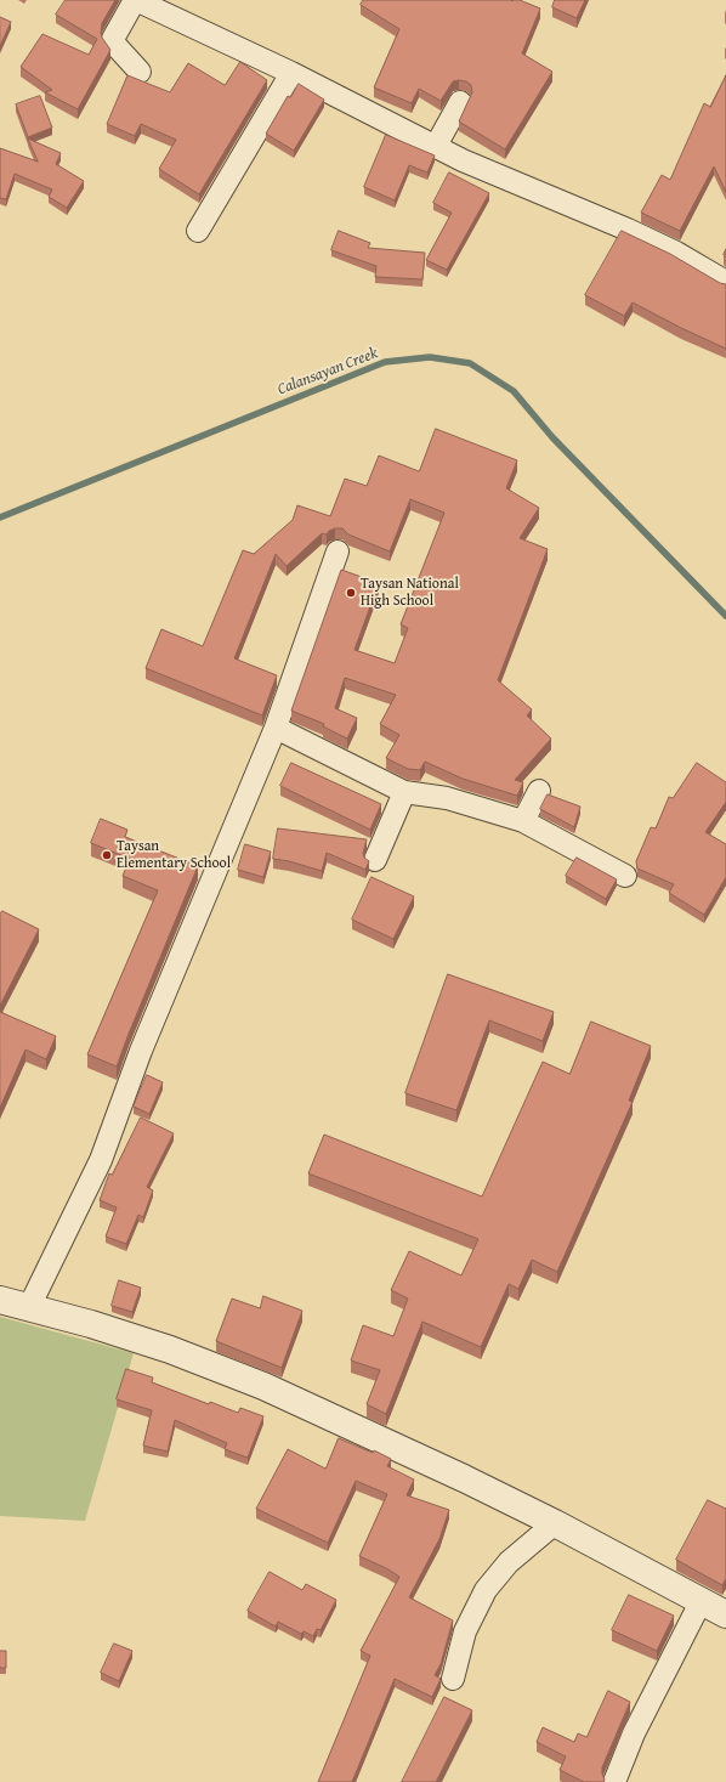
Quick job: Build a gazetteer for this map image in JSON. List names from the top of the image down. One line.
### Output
{"water":["Calansayan Creek"],"places":["Taysan National High School","Taysan Elementary School"]}
